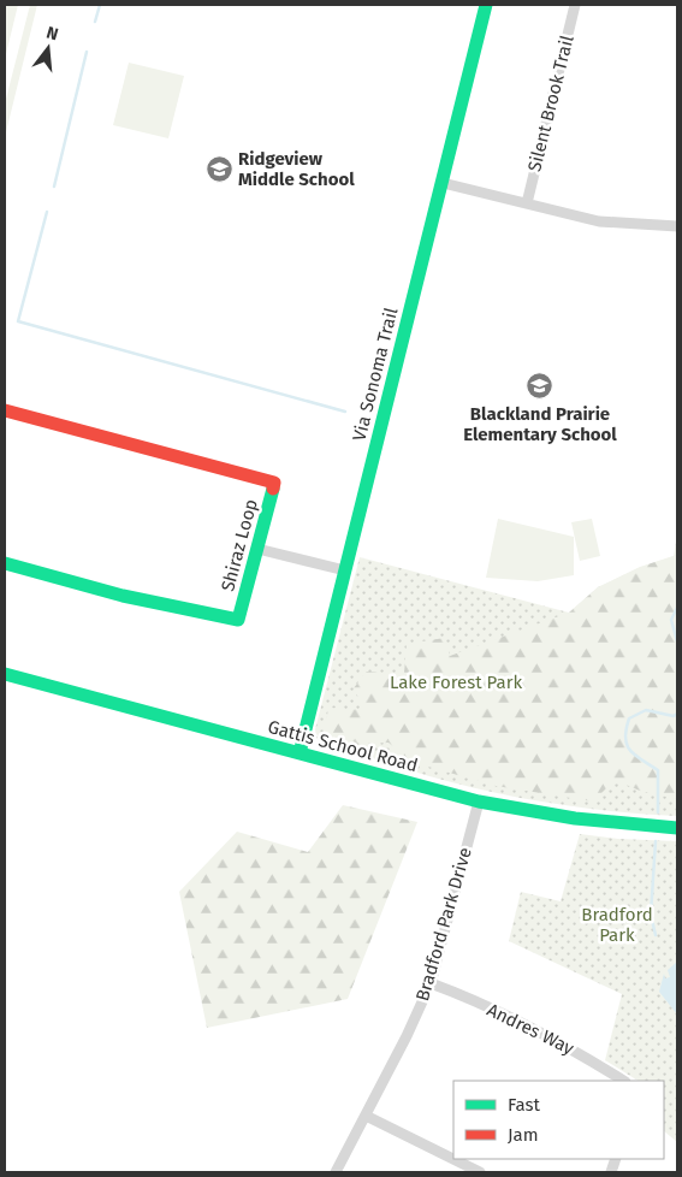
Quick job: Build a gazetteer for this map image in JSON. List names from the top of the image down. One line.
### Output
{"streets":{"street":["Silent Brook Trail","Via Sonoma Trail","Shiraz Loop","Gattis School Road","Bradford Park Drive","Andres Way"]},"crossings":[["Via Sonoma Trail","Gattis School Road"],["Gattis School Road","Bradford Park Drive"],["Bradford Park Drive","Andres Way"]],"parks":["Lake Forest Park","Bradford Park"],"places":{"school or university":["Ridgeview Middle School","Blackland Prairie Elementary School"]},"legend":["Fast","Jam"],"north":"top"}
